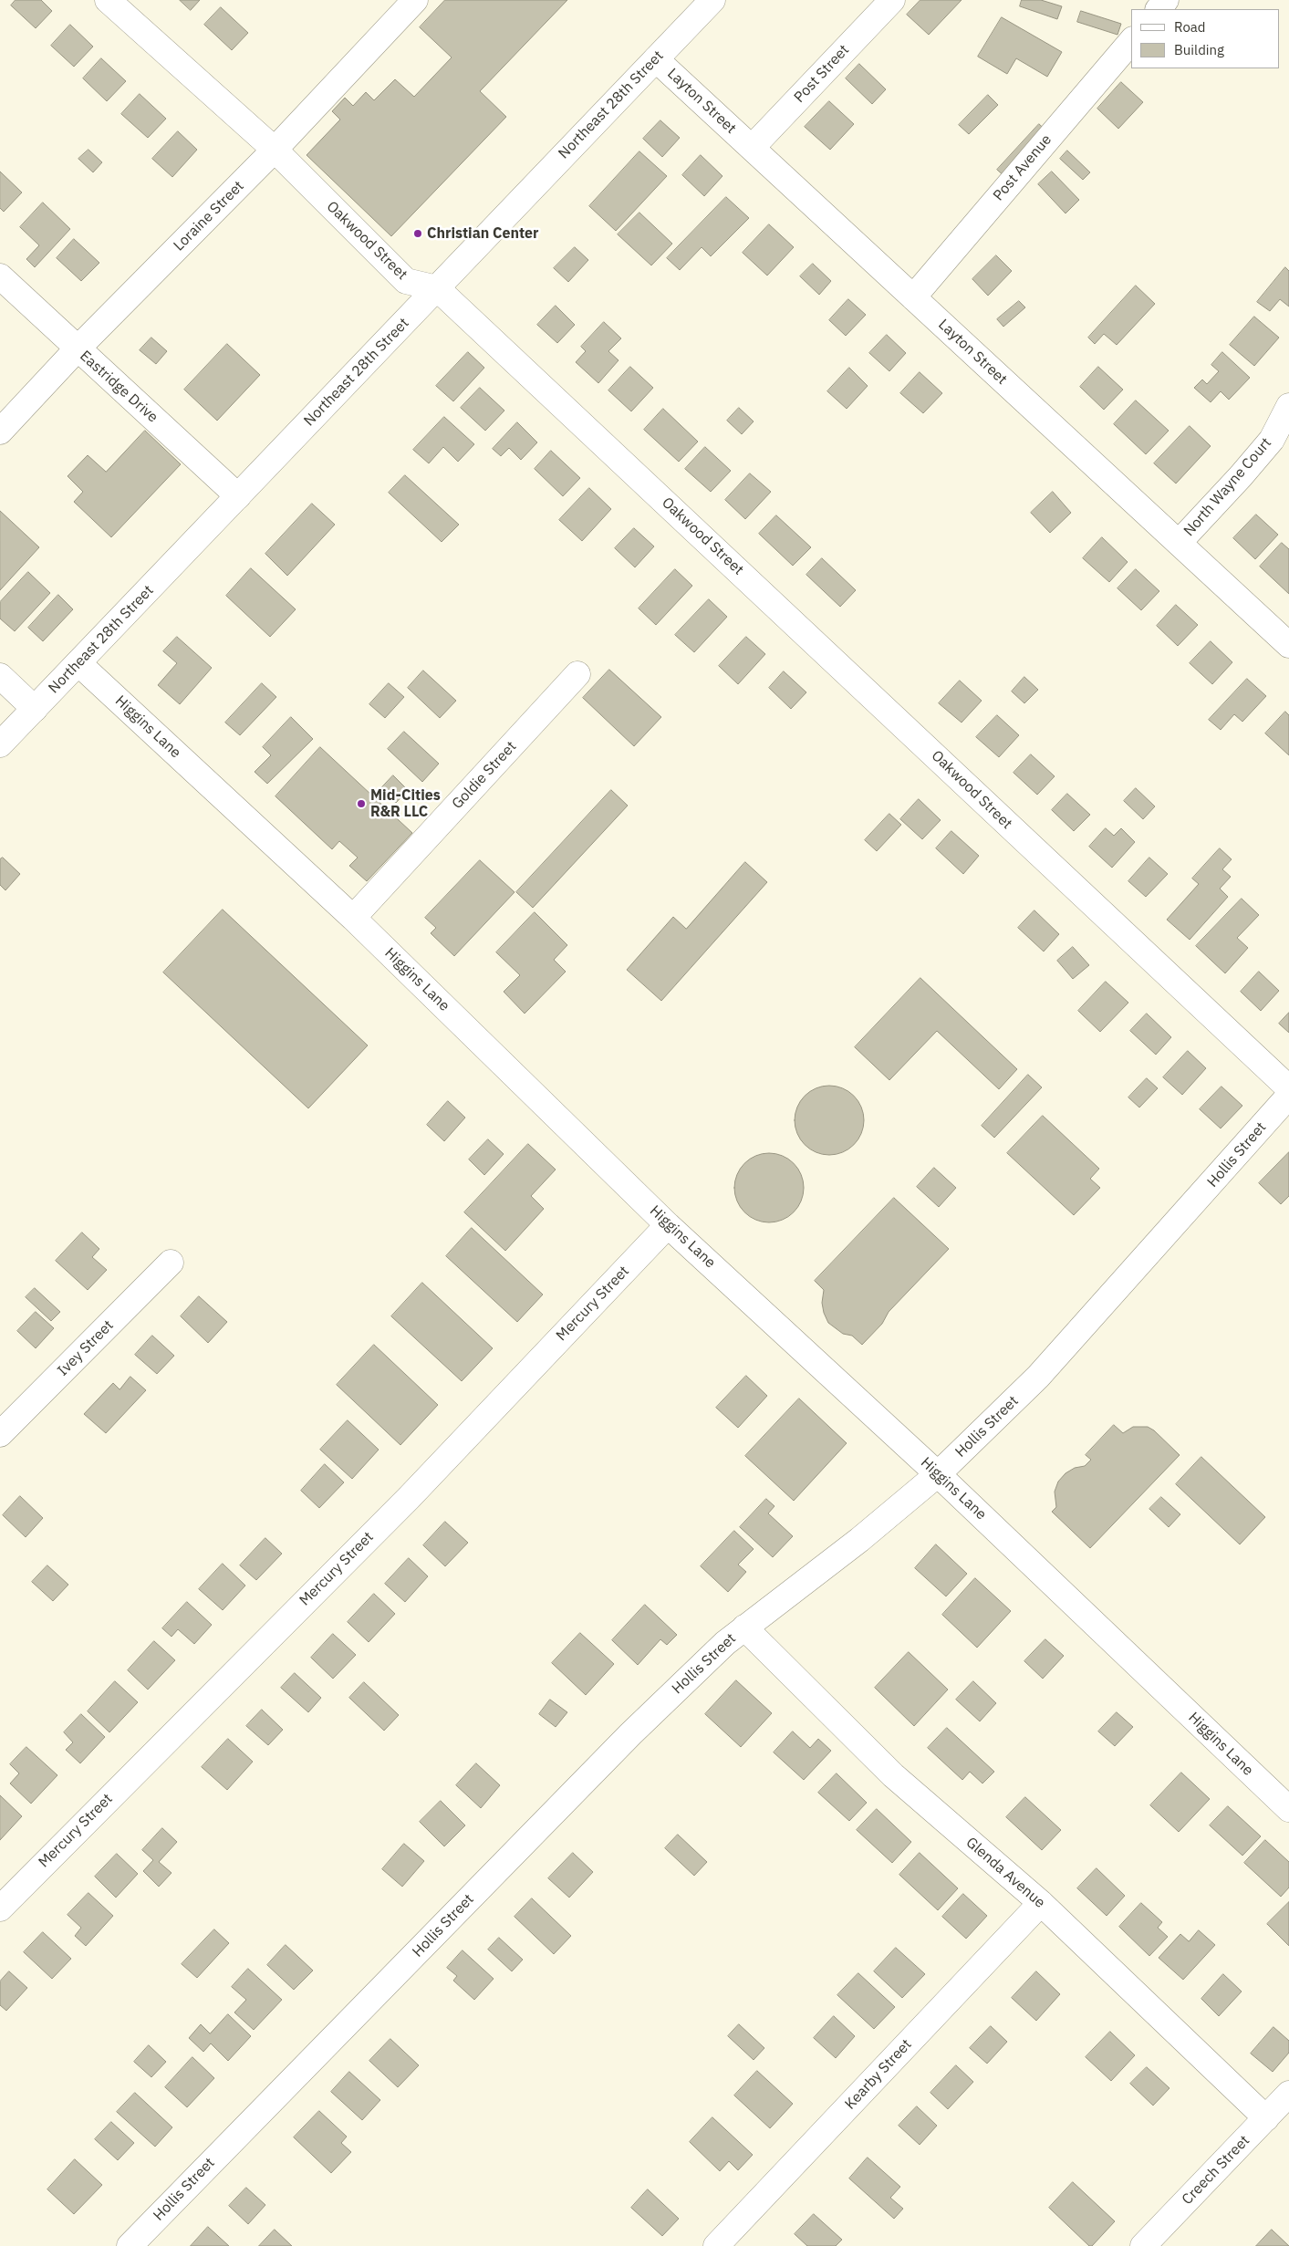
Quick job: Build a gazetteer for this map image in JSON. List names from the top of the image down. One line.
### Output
{"streets":{"street":["Post Street","Layton Street","Northeast 28th Street","Post Avenue","Loraine Street","Oakwood Street","Eastridge Drive","North Wayne Court","Higgins Lane","Goldie Street","Hollis Street","Mercury Street","Ivey Street","Glenda Avenue","Kearby Street","Creech Street"]},"crossings":[["Post Street","Layton Street"],["Layton Street","Northeast 28th Street"],["Layton Street","Post Avenue"],["Layton Street","North Wayne Court"],["Northeast 28th Street","Oakwood Street"],["Northeast 28th Street","Eastridge Drive"],["Northeast 28th Street","Higgins Lane"],["Loraine Street","Oakwood Street"],["Loraine Street","Eastridge Drive"],["Higgins Lane","Goldie Street"],["Higgins Lane","Hollis Street"],["Higgins Lane","Mercury Street"],["Hollis Street","Glenda Avenue"],["Glenda Avenue","Kearby Street"],["Glenda Avenue","Creech Street"]],"places":["Christian Center","Mid-Cities R&R LLC"],"legend":["Road","Building"]}
